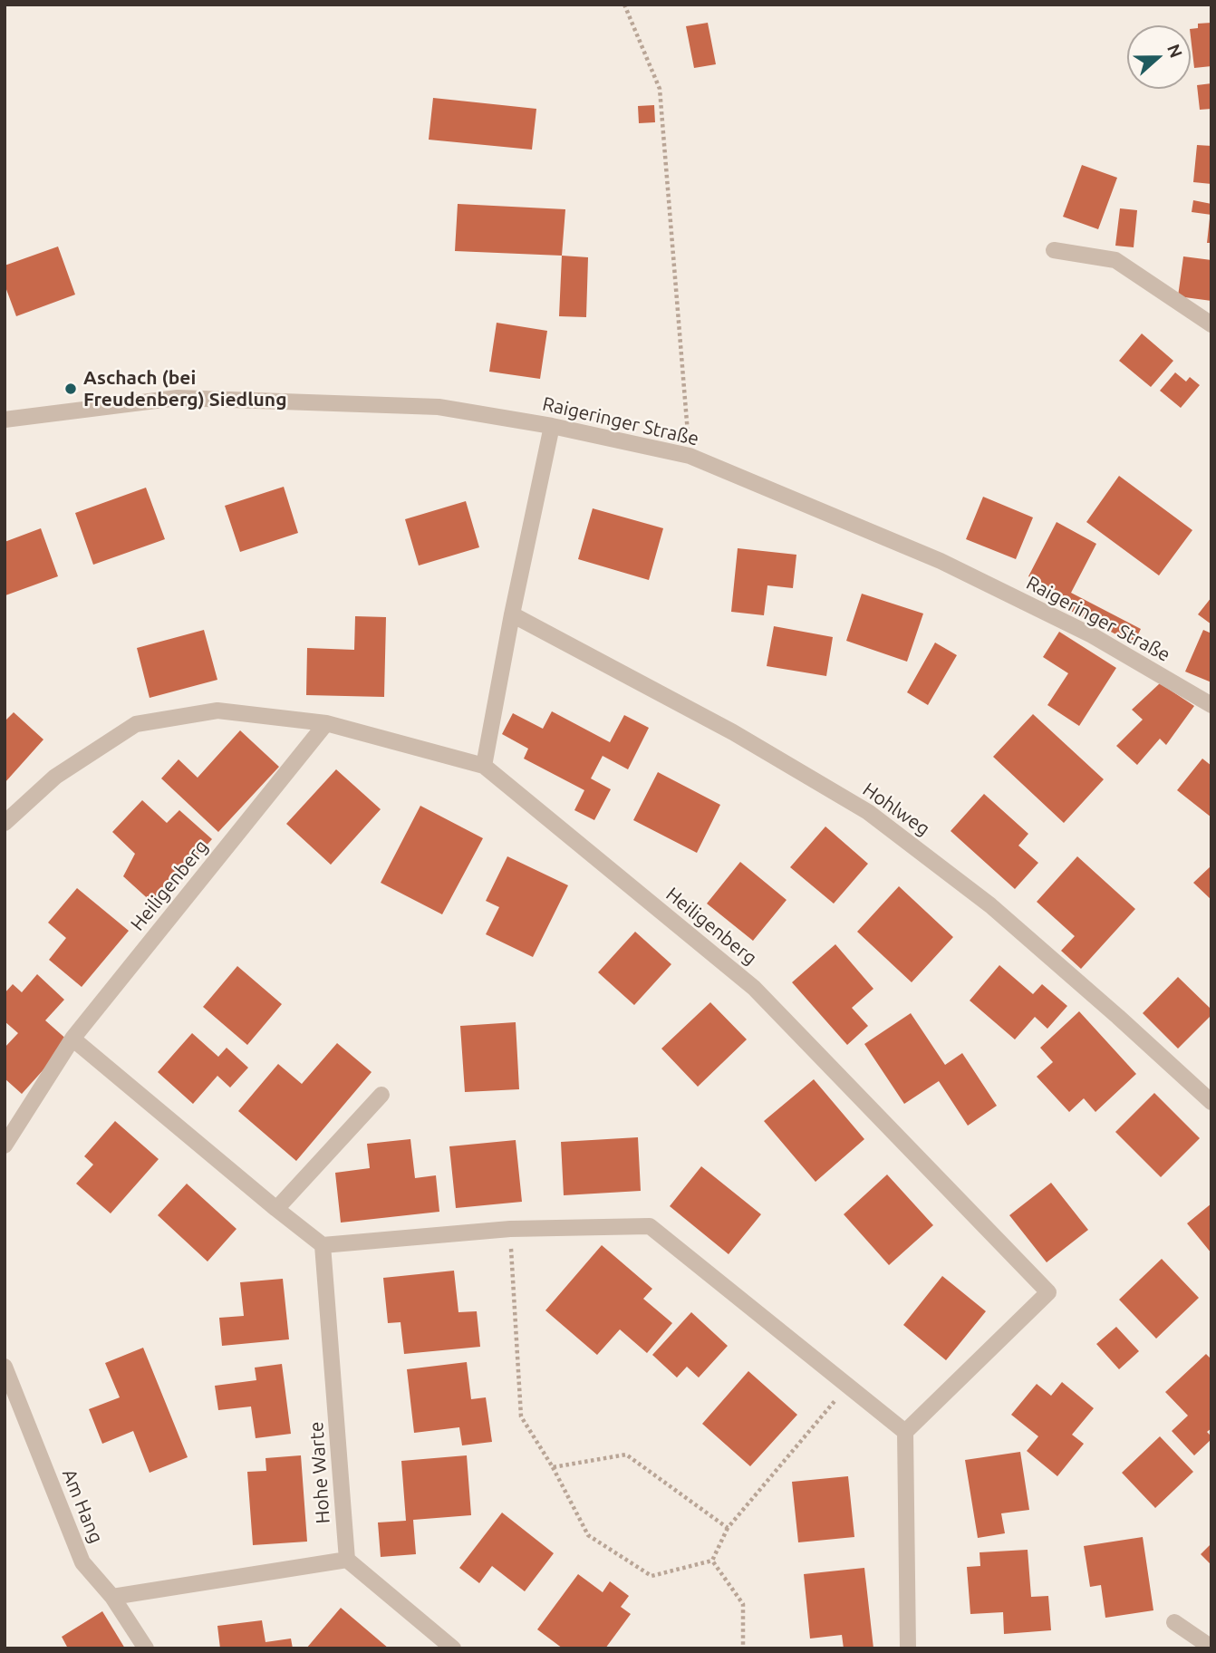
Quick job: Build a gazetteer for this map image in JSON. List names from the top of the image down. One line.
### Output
{"streets":{"street":["Raigeringer Straße","Hohlweg","Heiligenberg","Hohe Warte","Am Hang"]},"places":["Aschach (bei Freudenberg) Siedlung"],"north":"right"}
